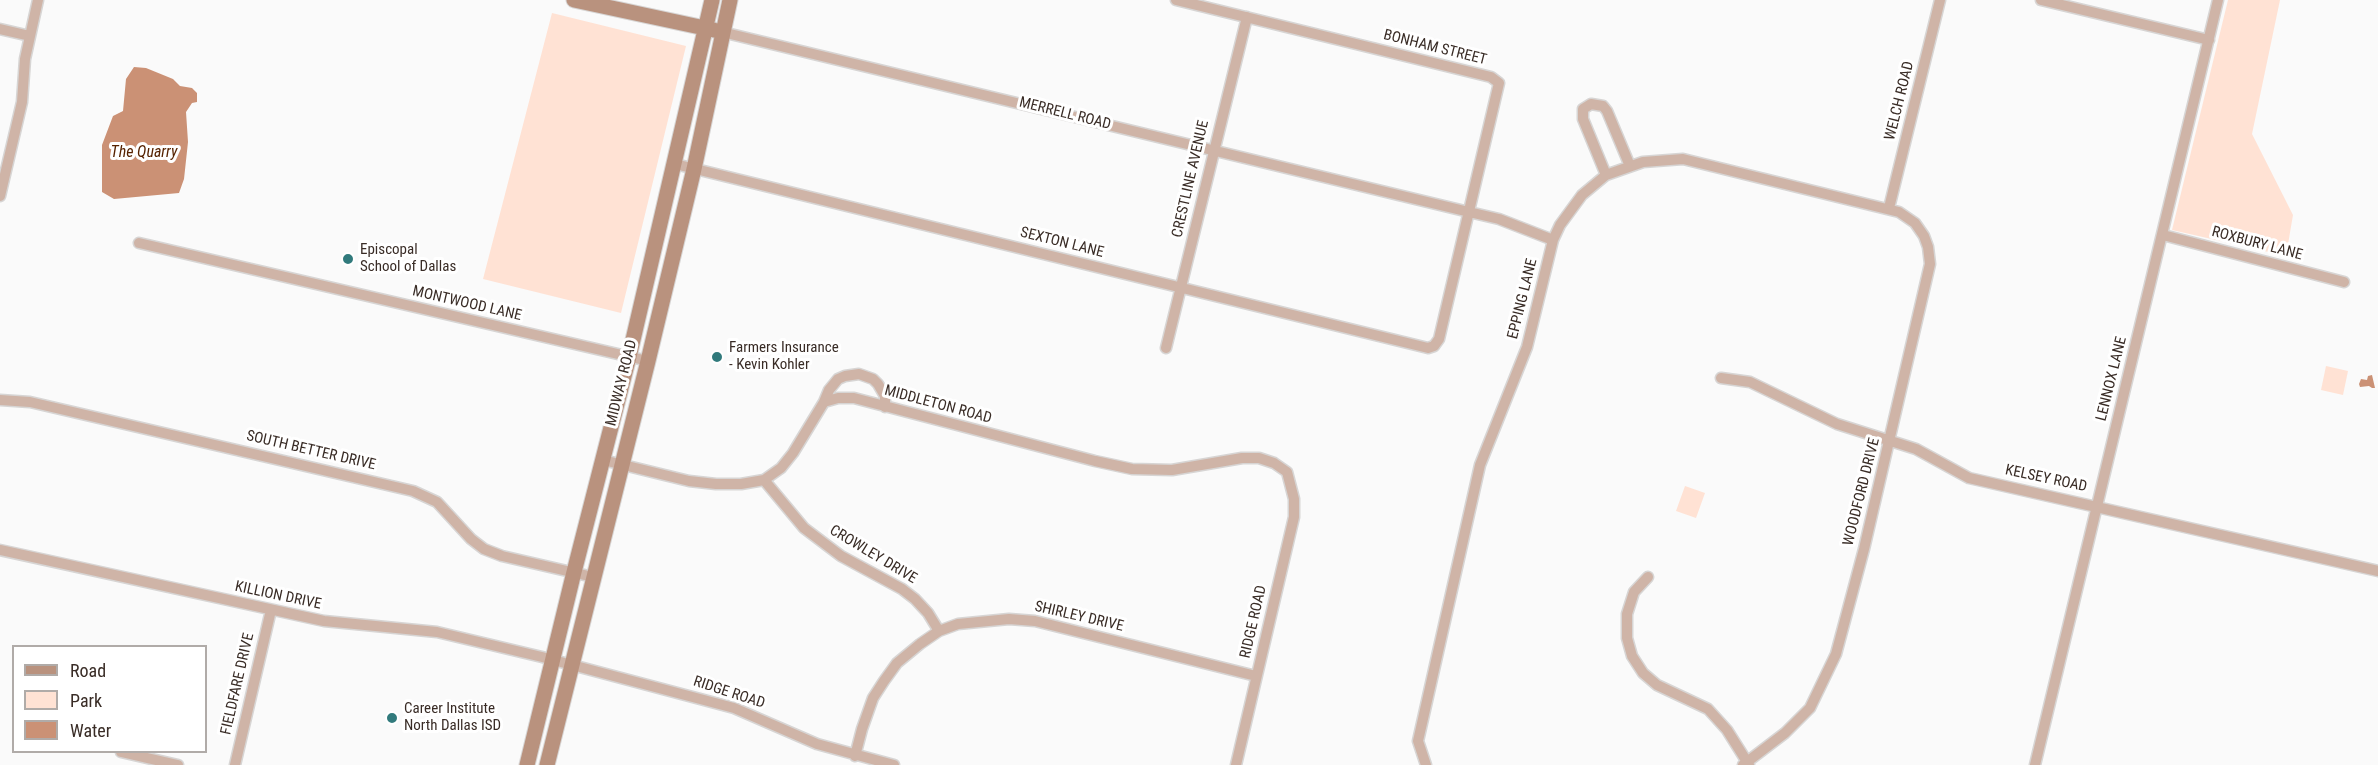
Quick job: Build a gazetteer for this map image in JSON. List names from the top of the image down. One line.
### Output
{"streets":{"main road":["MERRELL ROAD","MIDWAY ROAD"],"street":["BONHAM STREET","WELCH ROAD","CRESTLINE AVENUE","SEXTON LANE","ROXBURY LANE","EPPING LANE","MONTWOOD LANE","LENNOX LANE","MIDDLETON ROAD","SOUTH BETTER DRIVE","KELSEY ROAD","WOODFORD DRIVE","CROWLEY DRIVE","KILLION DRIVE","SHIRLEY DRIVE","RIDGE ROAD","FIELDFARE DRIVE"]},"crossings":[["BONHAM STREET","MERRELL ROAD"],["BONHAM STREET","CRESTLINE AVENUE"],["BONHAM STREET","SEXTON LANE"],["WELCH ROAD","EPPING LANE"],["WELCH ROAD","WOODFORD DRIVE"],["MERRELL ROAD","CRESTLINE AVENUE"],["MERRELL ROAD","EPPING LANE"],["MERRELL ROAD","MIDWAY ROAD"],["CRESTLINE AVENUE","SEXTON LANE"],["SEXTON LANE","MIDWAY ROAD"],["ROXBURY LANE","LENNOX LANE"],["EPPING LANE","WOODFORD DRIVE"],["MONTWOOD LANE","MIDWAY ROAD"],["LENNOX LANE","KELSEY ROAD"],["MIDWAY ROAD","SOUTH BETTER DRIVE"],["MIDWAY ROAD","KILLION DRIVE"],["MIDWAY ROAD","RIDGE ROAD"],["MIDDLETON ROAD","RIDGE ROAD"],["KELSEY ROAD","WOODFORD DRIVE"],["CROWLEY DRIVE","SHIRLEY DRIVE"],["KILLION DRIVE","RIDGE ROAD"],["KILLION DRIVE","FIELDFARE DRIVE"],["SHIRLEY DRIVE","RIDGE ROAD"]],"water":["The Quarry"],"places":["Episcopal School of Dallas","Farmers Insurance - Kevin Kohler","Career Institute North Dallas ISD"],"legend":["Road","Park","Water"]}
